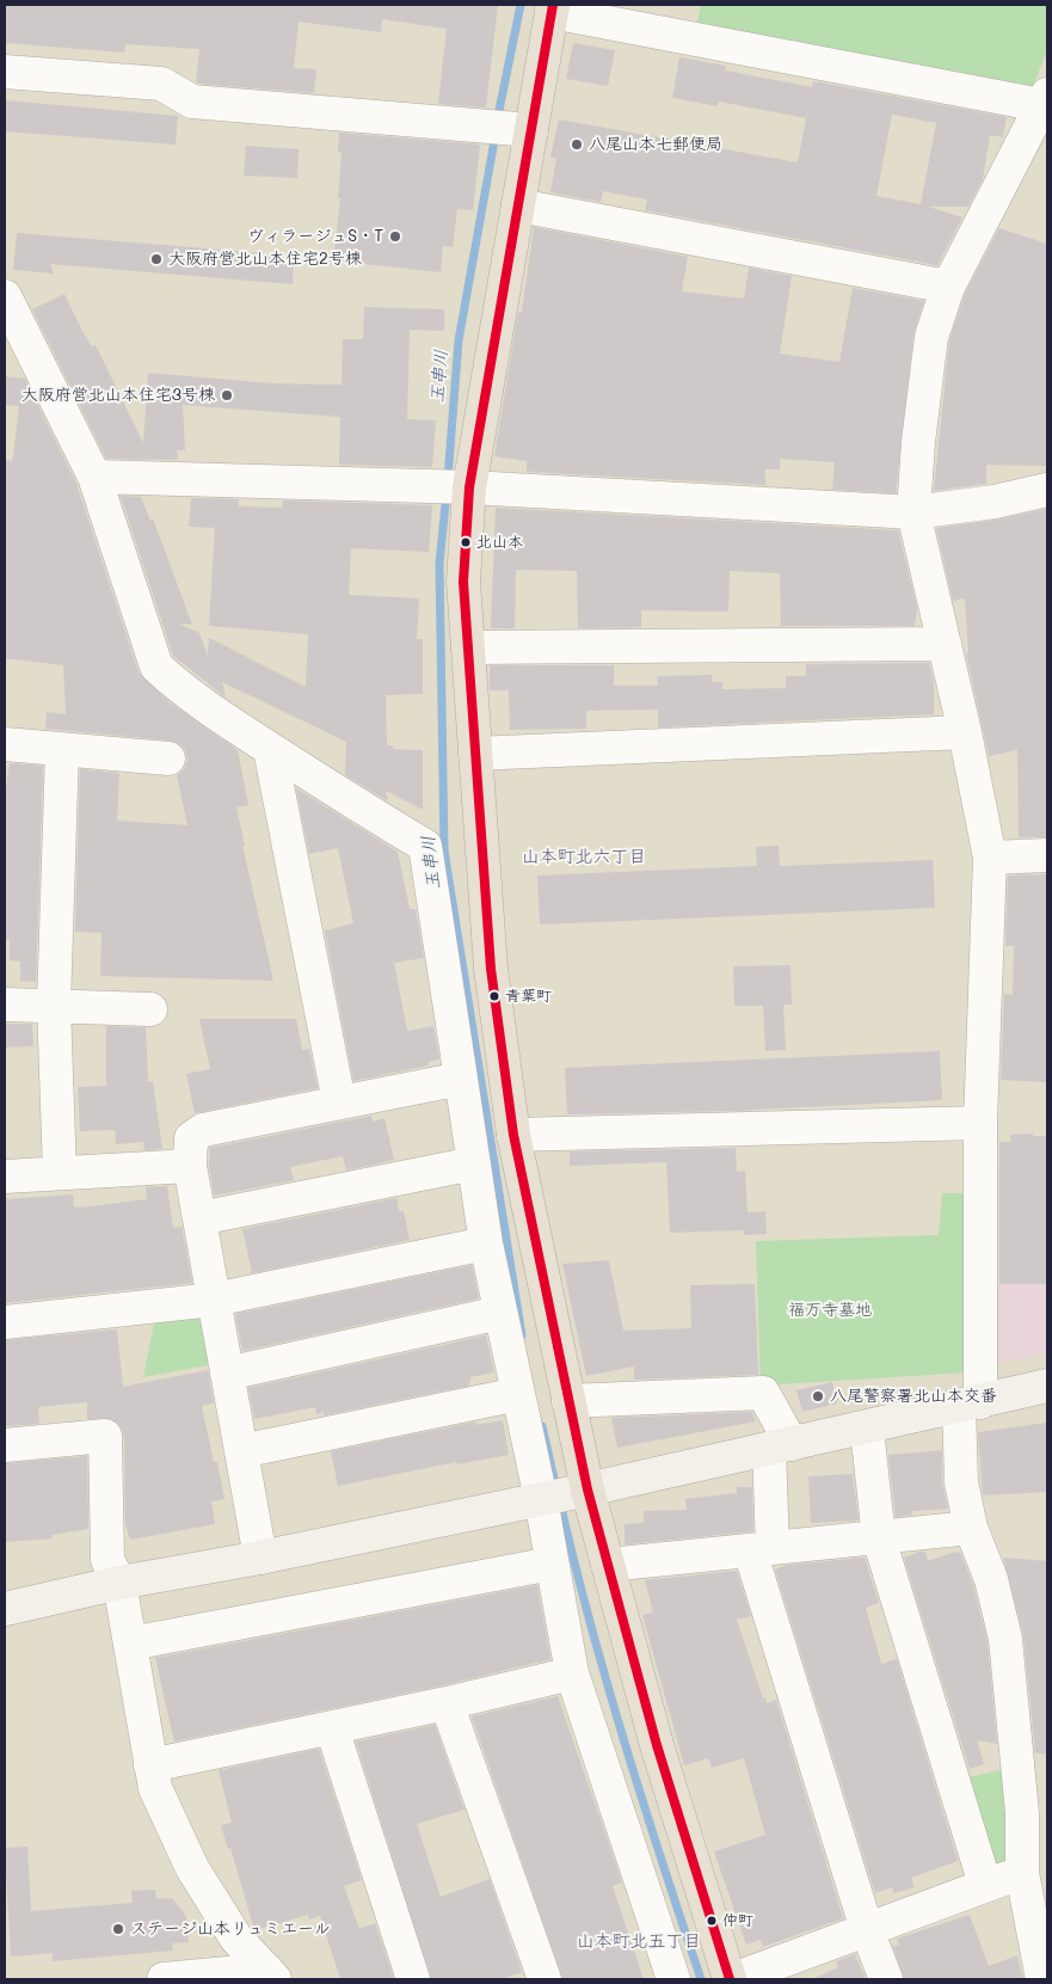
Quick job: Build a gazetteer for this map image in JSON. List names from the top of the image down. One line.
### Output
{"districts":["山本町北六丁目","山本町北五丁目"],"water":["玉串川"],"parks":["福万寺墓地"],"places":["八尾山本七郵便局","ヴィラージュS・T","大阪府営北山本住宅2号棟","大阪府営北山本住宅3号棟","北山本","青葉町","八尾警察署北山本交番","仲町","ステージ山本リュミエール"]}
